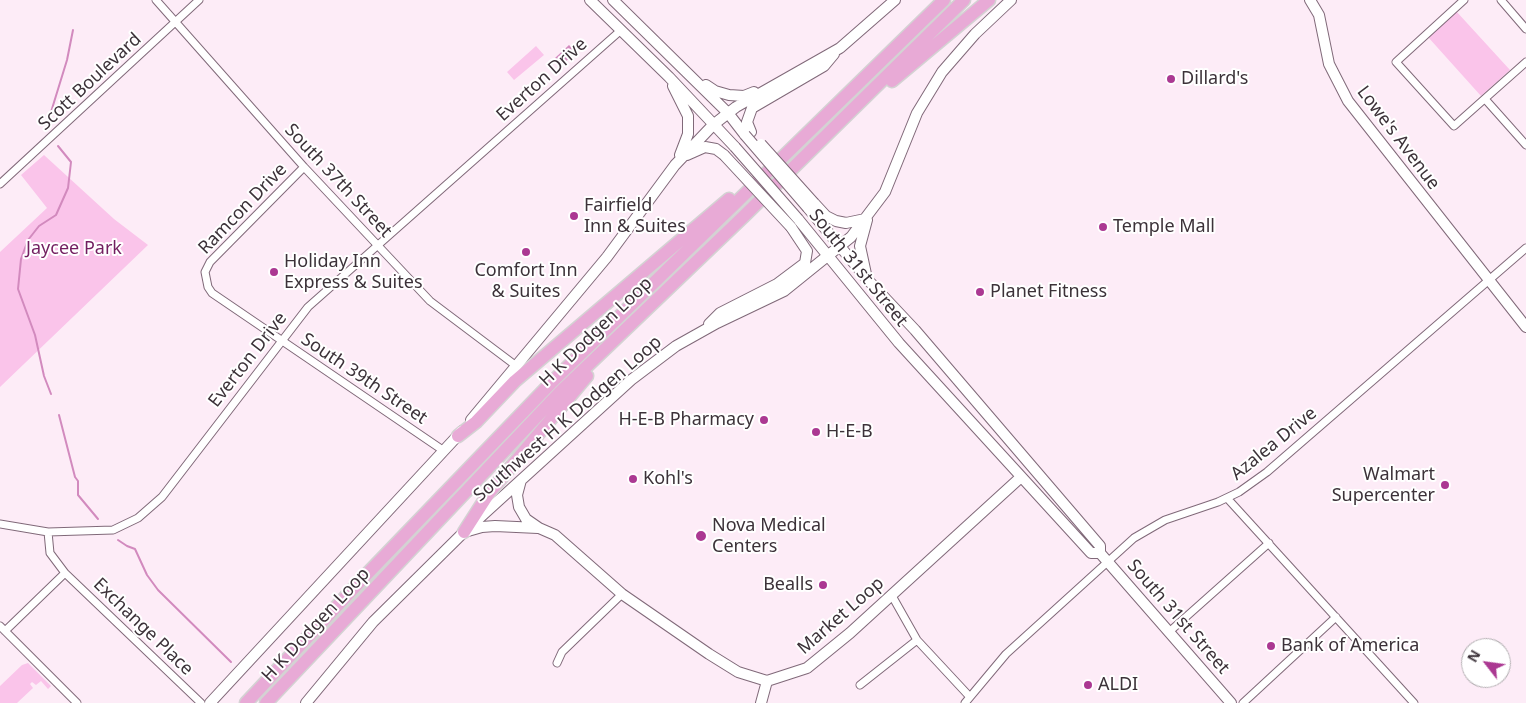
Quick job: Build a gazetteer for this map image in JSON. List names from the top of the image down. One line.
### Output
{"streets":{"highway":["H K Dodgen Loop"],"main road":["Lowe's Avenue","South 31st Street","Southwest H K Dodgen Loop","Market Loop"],"street":["Everton Drive","Scott Boulevard","South 37th Street","Ramcon Drive","South 39th Street","Azalea Drive","Exchange Place"]},"crossings":[["Everton Drive","South 37th Street"],["Everton Drive","South 31st Street"],["Everton Drive","South 39th Street"],["Everton Drive","Exchange Place"],["Scott Boulevard","South 37th Street"],["Lowe's Avenue","Azalea Drive"],["South 37th Street","Ramcon Drive"],["Ramcon Drive","South 39th Street"],["South 31st Street","Southwest H K Dodgen Loop"],["South 31st Street","Azalea Drive"],["South 31st Street","Market Loop"]],"parks":["Jaycee Park"],"places":["Dillard's","Fairfield Inn & Suites","Temple Mall","Comfort Inn & Suites","Holiday Inn Express & Suites","Planet Fitness","H-E-B Pharmacy","H-E-B","Kohl's","Walmart Supercenter","Nova Medical Centers","Bealls","Bank of America","ALDI"],"north":"top left"}
